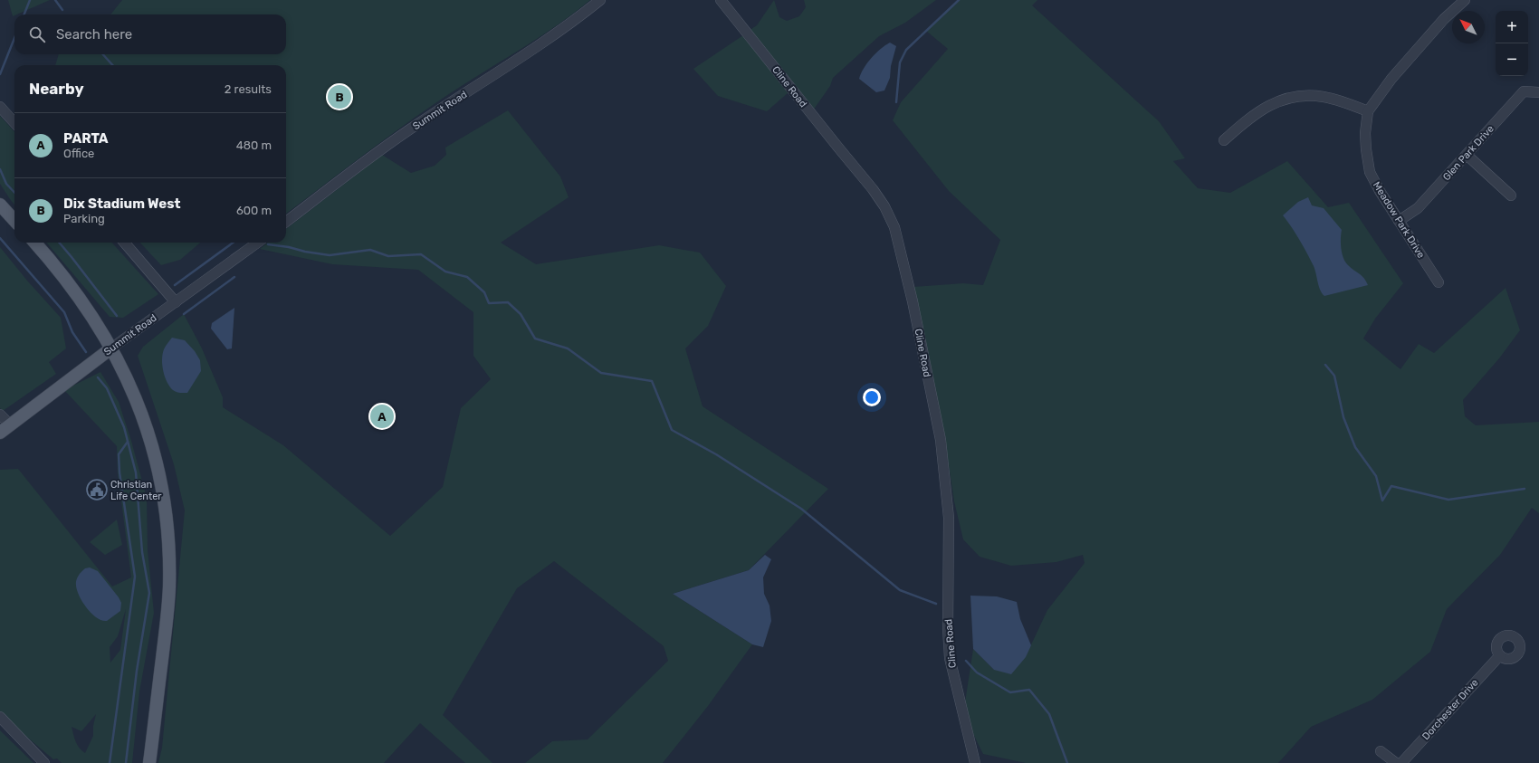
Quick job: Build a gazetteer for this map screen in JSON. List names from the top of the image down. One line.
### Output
{"streets":{"main road":["Summit Road"],"street":["Cline Road","Glen Park Drive","Meadow Park Drive","Dorchester Drive"]},"crossings":[["Glen Park Drive","Meadow Park Drive"]],"places":{"public building":["Christian Life Center"]},"north":"top left","page":{"map_buttons":["+","−"],"search":"Search here","heading":["Nearby","2 results"],"pins":["B","A"],"list":[{"mark":"A","name":"PARTA","note":"Office","value":"480 m"},{"mark":"B","name":"Dix Stadium West","note":"Parking","value":"600 m"}]}}
